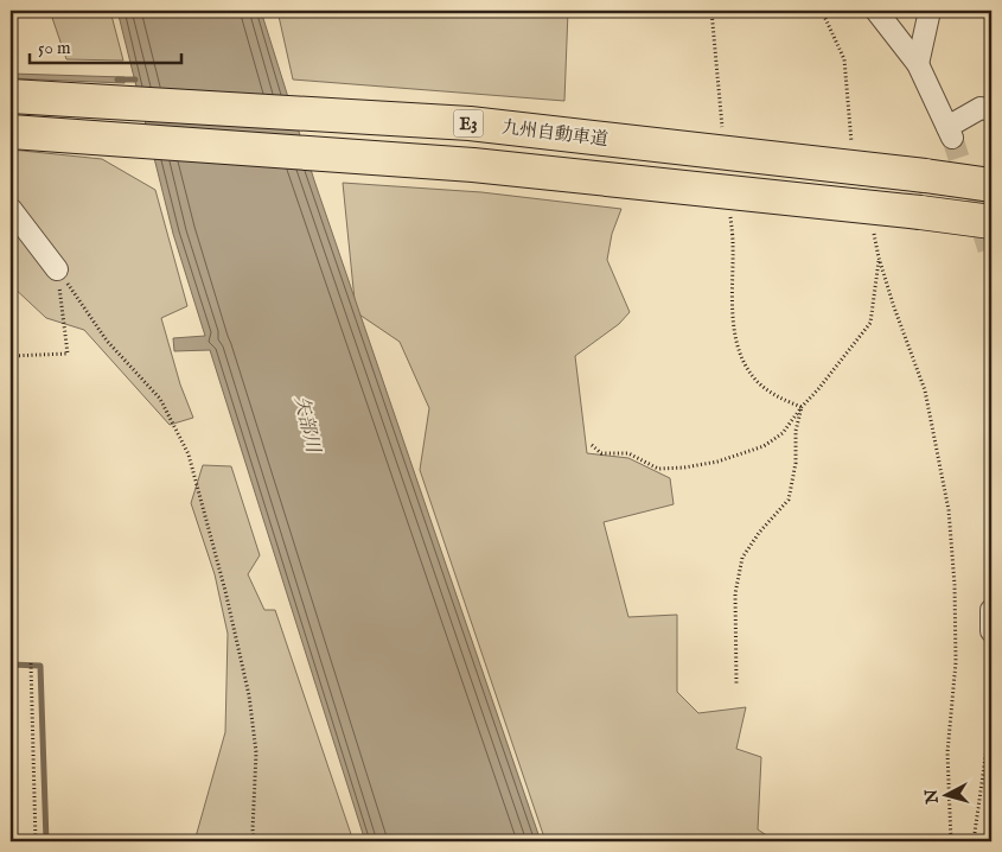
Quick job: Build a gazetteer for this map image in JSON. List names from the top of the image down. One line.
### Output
{"streets":{"highway":["E3","九州自動車道"]},"water":["矢部川"],"scale_bar":"50 m","north":"left"}
